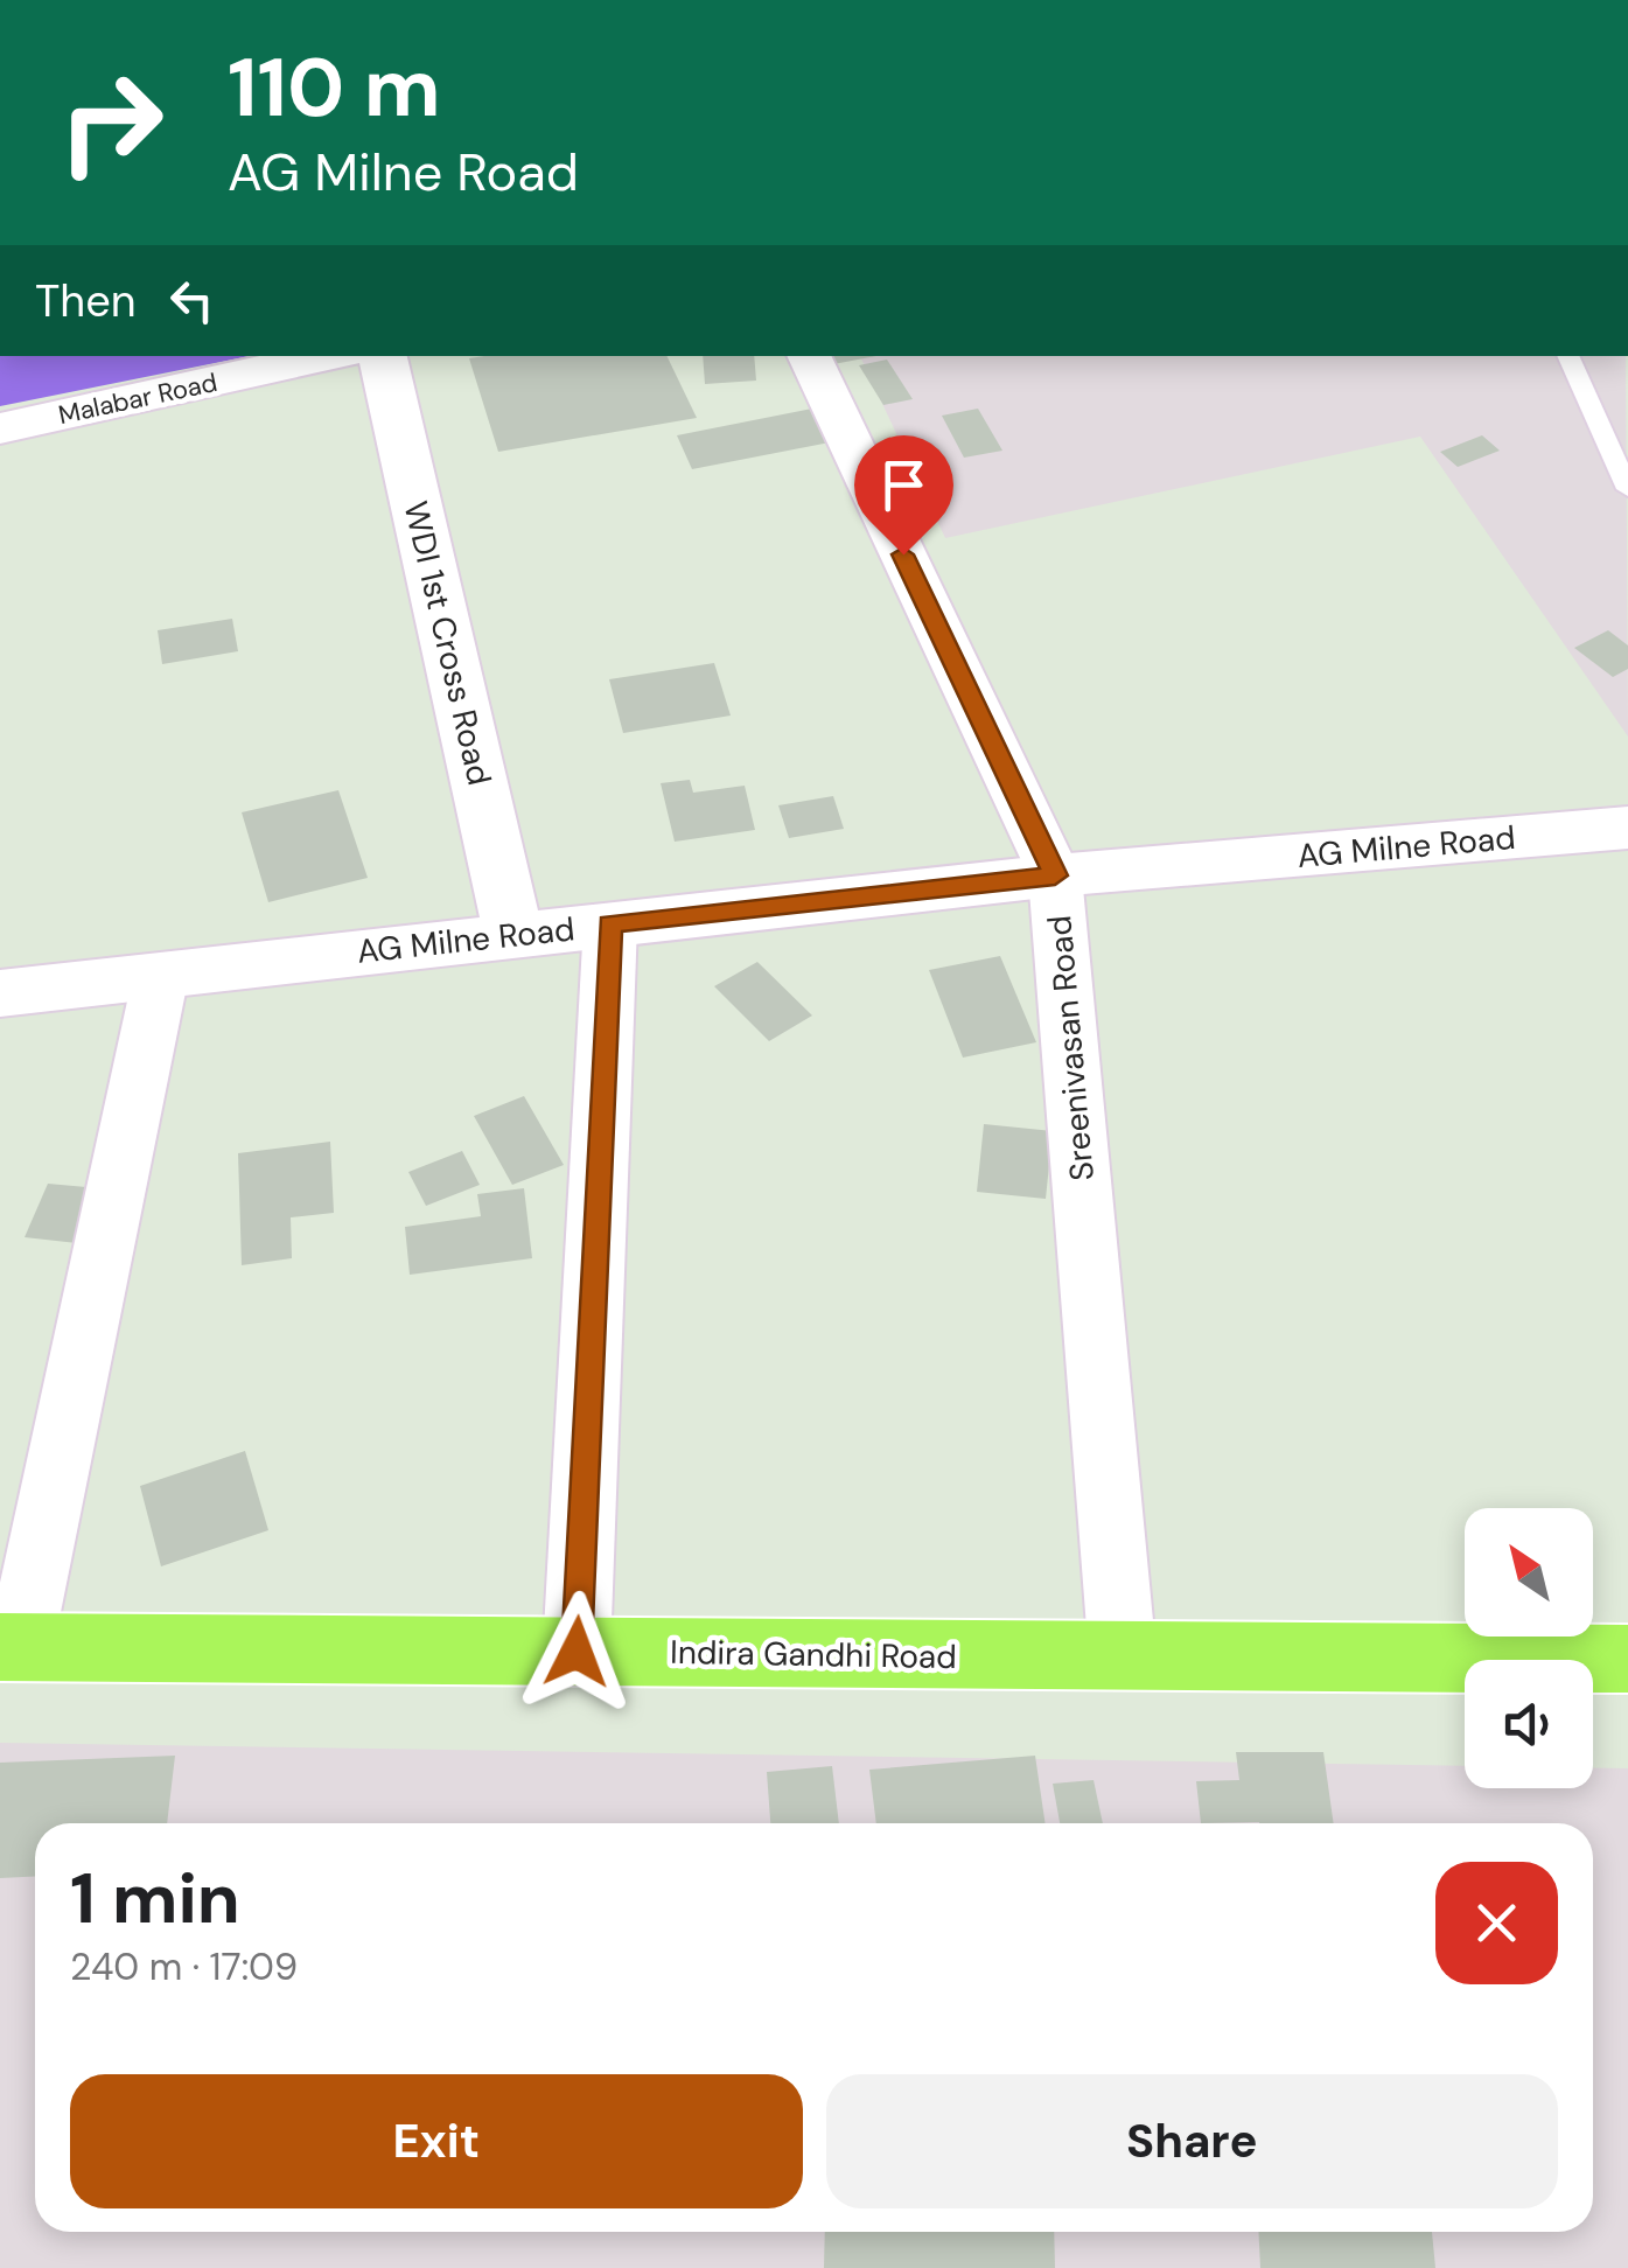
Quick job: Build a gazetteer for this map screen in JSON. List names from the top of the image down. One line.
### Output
{"streets":{"highway":["Indira Gandhi Road"],"street":["Malabar Road","WDI 1st Cross Road","AG Milne Road","Sreenivasan Road"]},"crossings":[["WDI 1st Cross Road","AG Milne Road"],["AG Milne Road","Sreenivasan Road"],["Sreenivasan Road","Indira Gandhi Road"]],"north":"top left","page":{"turn":["110 m","AG Milne Road"],"then":"Then","heading":["1 min","240 m · 17:09"],"buttons":["Exit","Share"]}}
